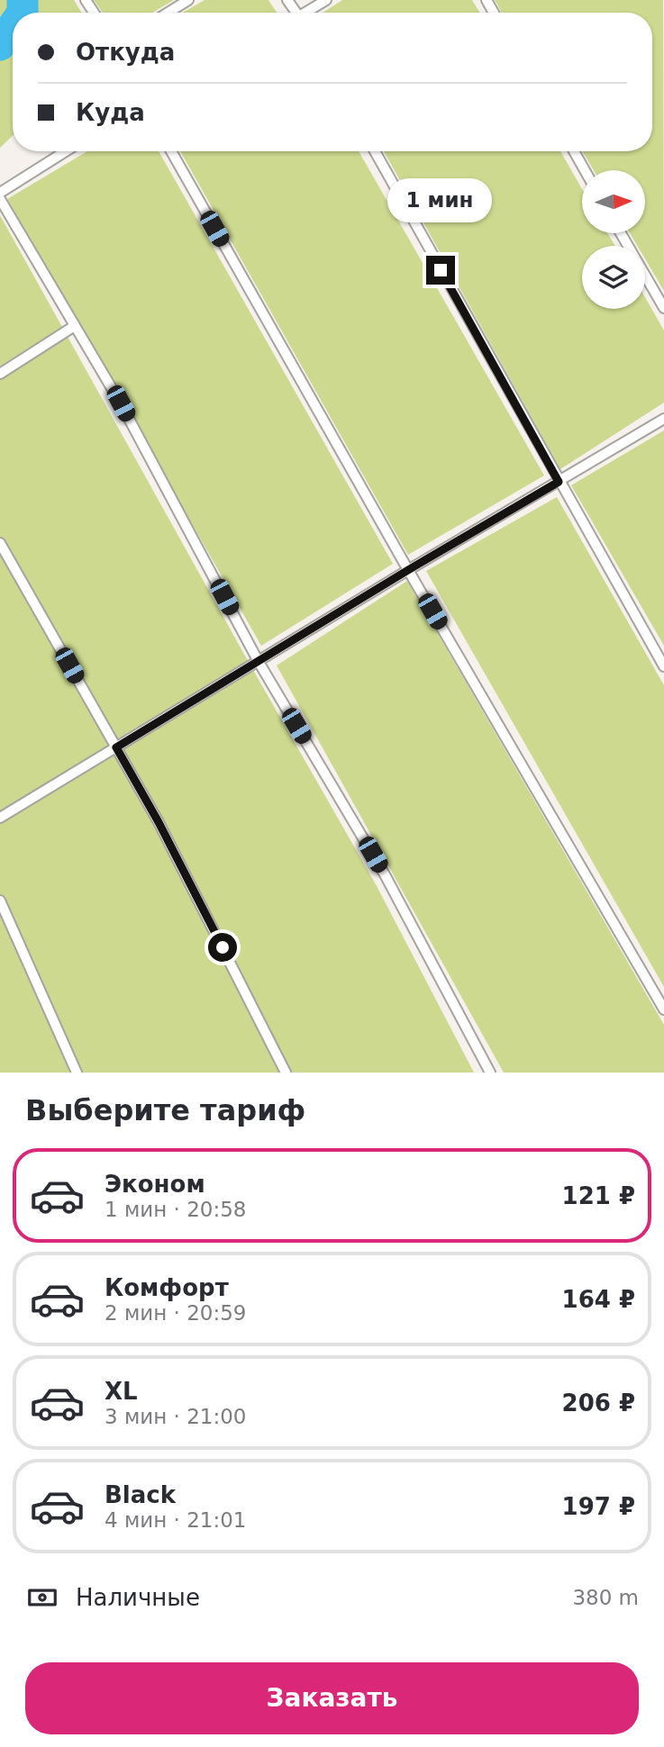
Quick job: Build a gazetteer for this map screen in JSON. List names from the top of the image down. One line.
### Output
{"north":"right","page":{"banner":["Откуда","Куда"],"bubble":"1 мин","heading":"Выберите тариф","list":[{"name":"Эконом","note":"1 мин · 20:58","value":"121 ₽"},{"name":"Комфорт","note":"2 мин · 20:59","value":"164 ₽"},{"name":"XL","note":"3 мин · 21:00","value":"206 ₽"},{"name":"Black","note":"4 мин · 21:01","value":"197 ₽"}],"pay":["Наличные","380 m"],"buttons":"Заказать"}}
